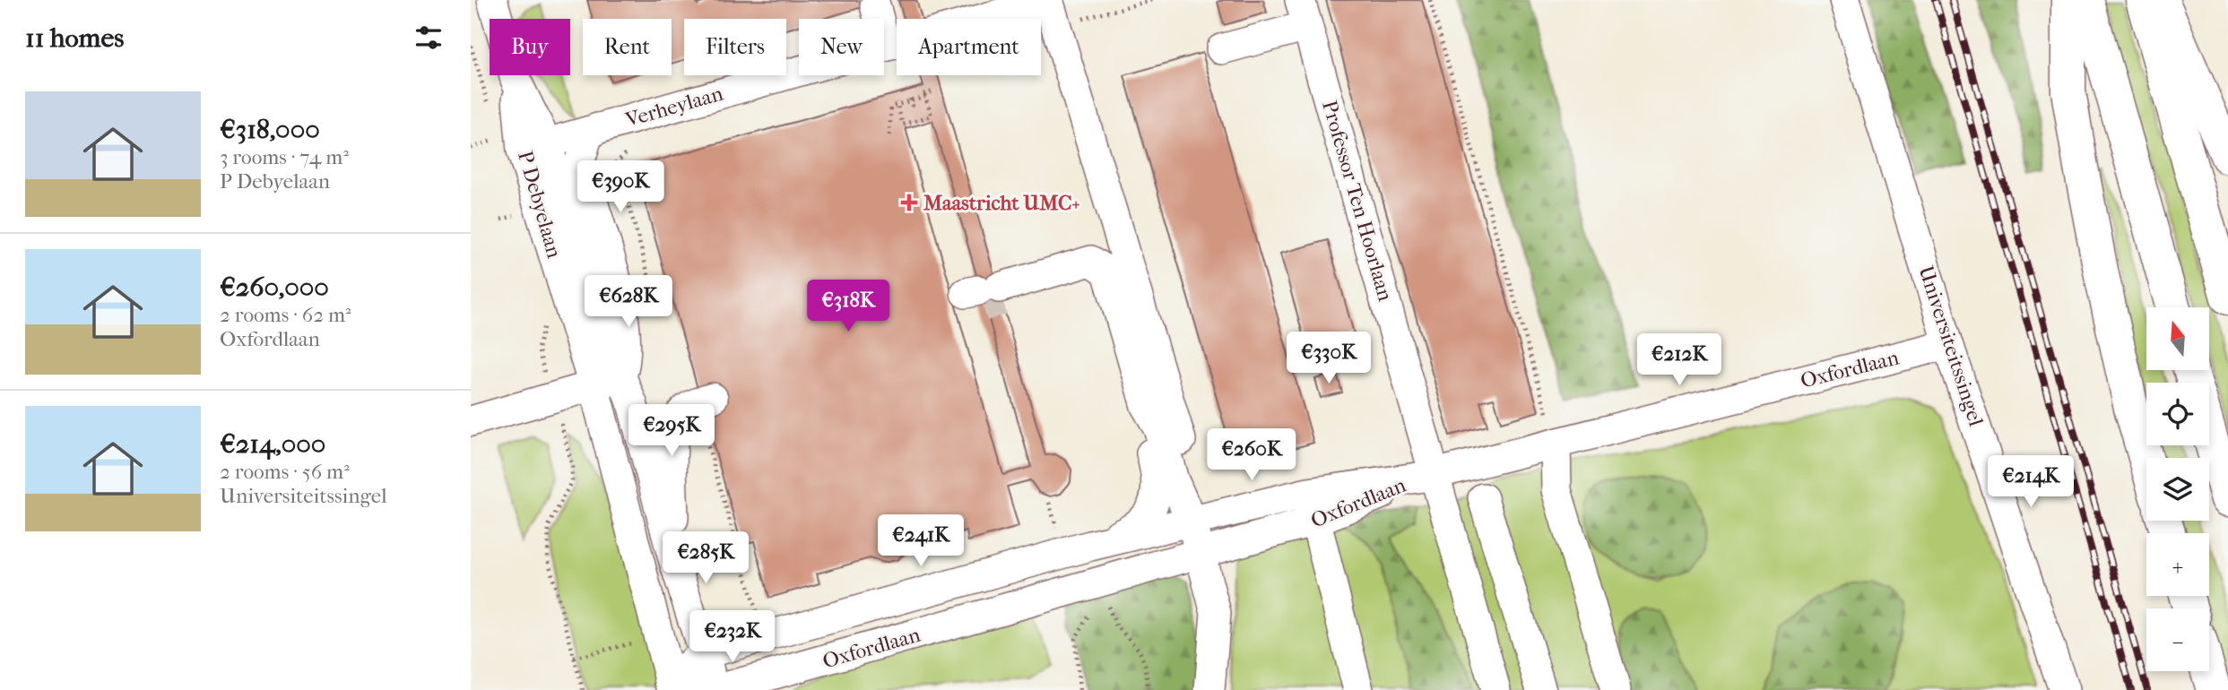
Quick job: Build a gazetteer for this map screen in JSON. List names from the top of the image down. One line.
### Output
{"streets":{"street":["Verheylaan","Professor Ten Hoorlaan","P Debyelaan","Universiteitssingel","Oxfordlaan"]},"crossings":[["Verheylaan","P Debyelaan"],["Professor Ten Hoorlaan","Oxfordlaan"],["P Debyelaan","Oxfordlaan"],["Universiteitssingel","Oxfordlaan"]],"places":{"health":["Maastricht UMC+"]},"north":"top","page":{"heading":"11 homes","chip":["Buy","Rent","Filters","New","Apartment"],"list":[{"name":"€318,000","note":"3 rooms · 74 m² · P Debyelaan"},{"name":"€260,000","note":"2 rooms · 62 m² · Oxfordlaan"},{"name":"€214,000","note":"2 rooms · 56 m² · Universiteitssingel"}],"price":["€390K","€628K","€318K","€330K","€212K","€295K","€260K","€214K","€241K","€285K","€232K"],"map_buttons":["+","−"]}}
